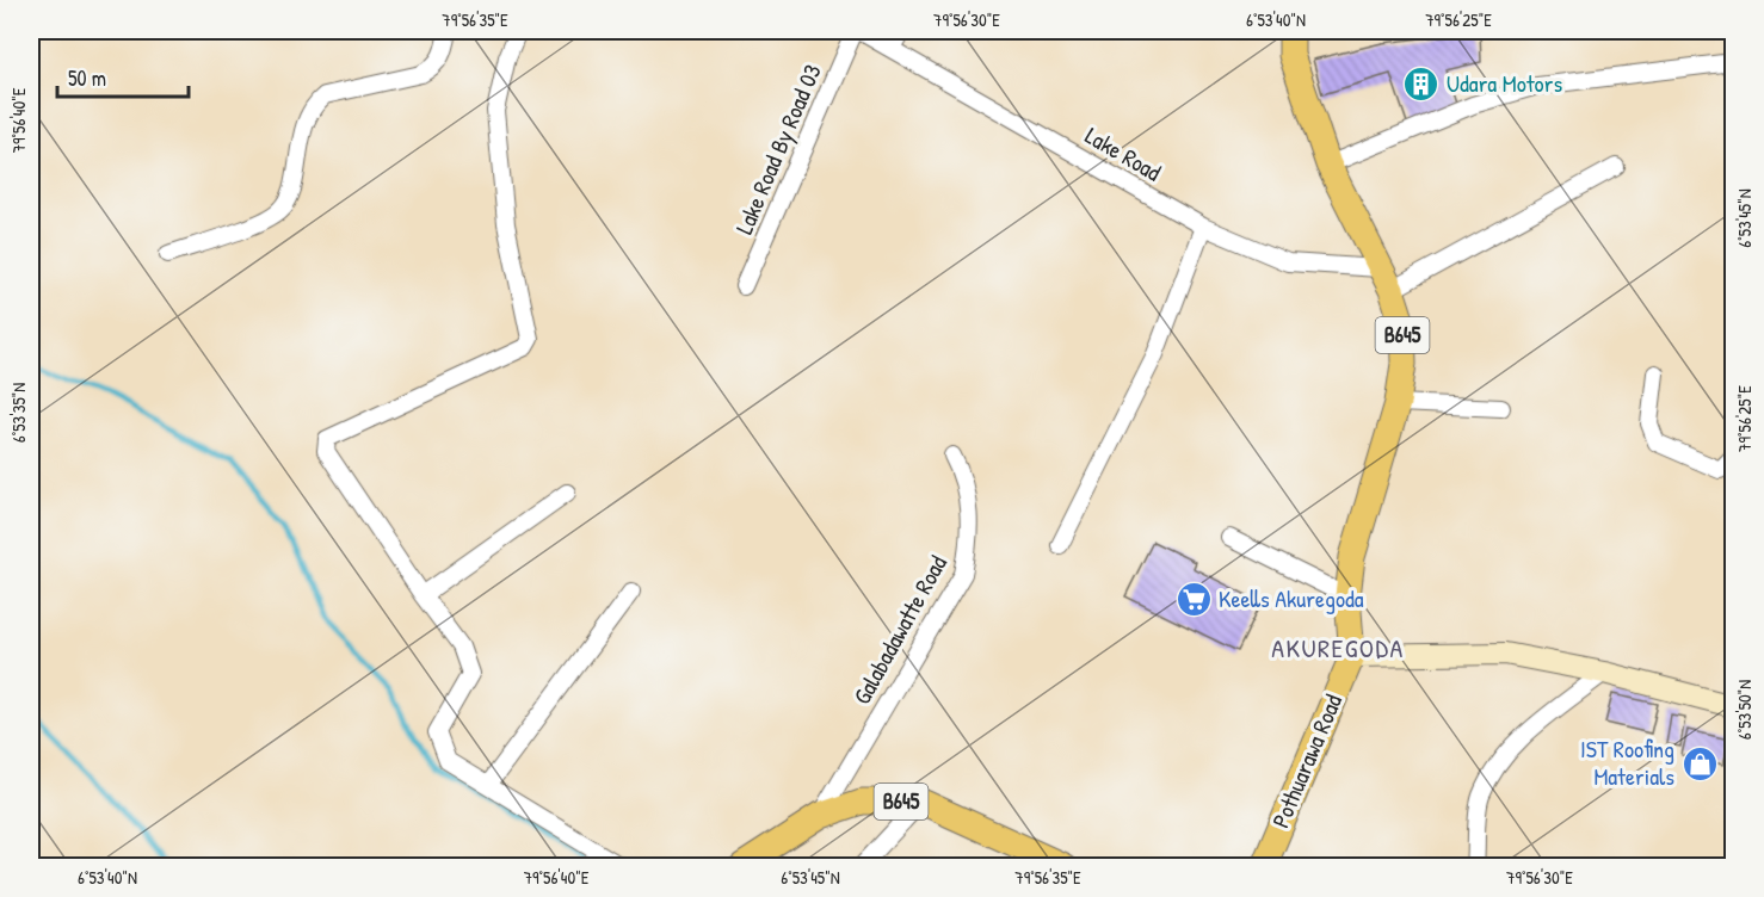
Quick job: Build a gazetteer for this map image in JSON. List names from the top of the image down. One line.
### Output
{"streets":{"main road":["B645","Pothuarawa Road"],"street":["Lake Road By Road 03","Lake Road","Galabadawatte Road"]},"crossings":[["Lake Road By Road 03","Lake Road"],["Lake Road","B645"],["B645","Galabadawatte Road"],["B645","Pothuarawa Road"]],"districts":["AKUREGODA"],"places":{"building":["Udara Motors"],"supermarket":["Keells Akuregoda"],"shop":["IST Roofing Materials"]},"scale_bar":"50 m","coordinates":["79°56'35\"E","79°56'30\"E","6°53'40\"N","79°56'25\"E","79°56'40\"E","6°53'45\"N","6°53'35\"N","6°53'50\"N"]}
